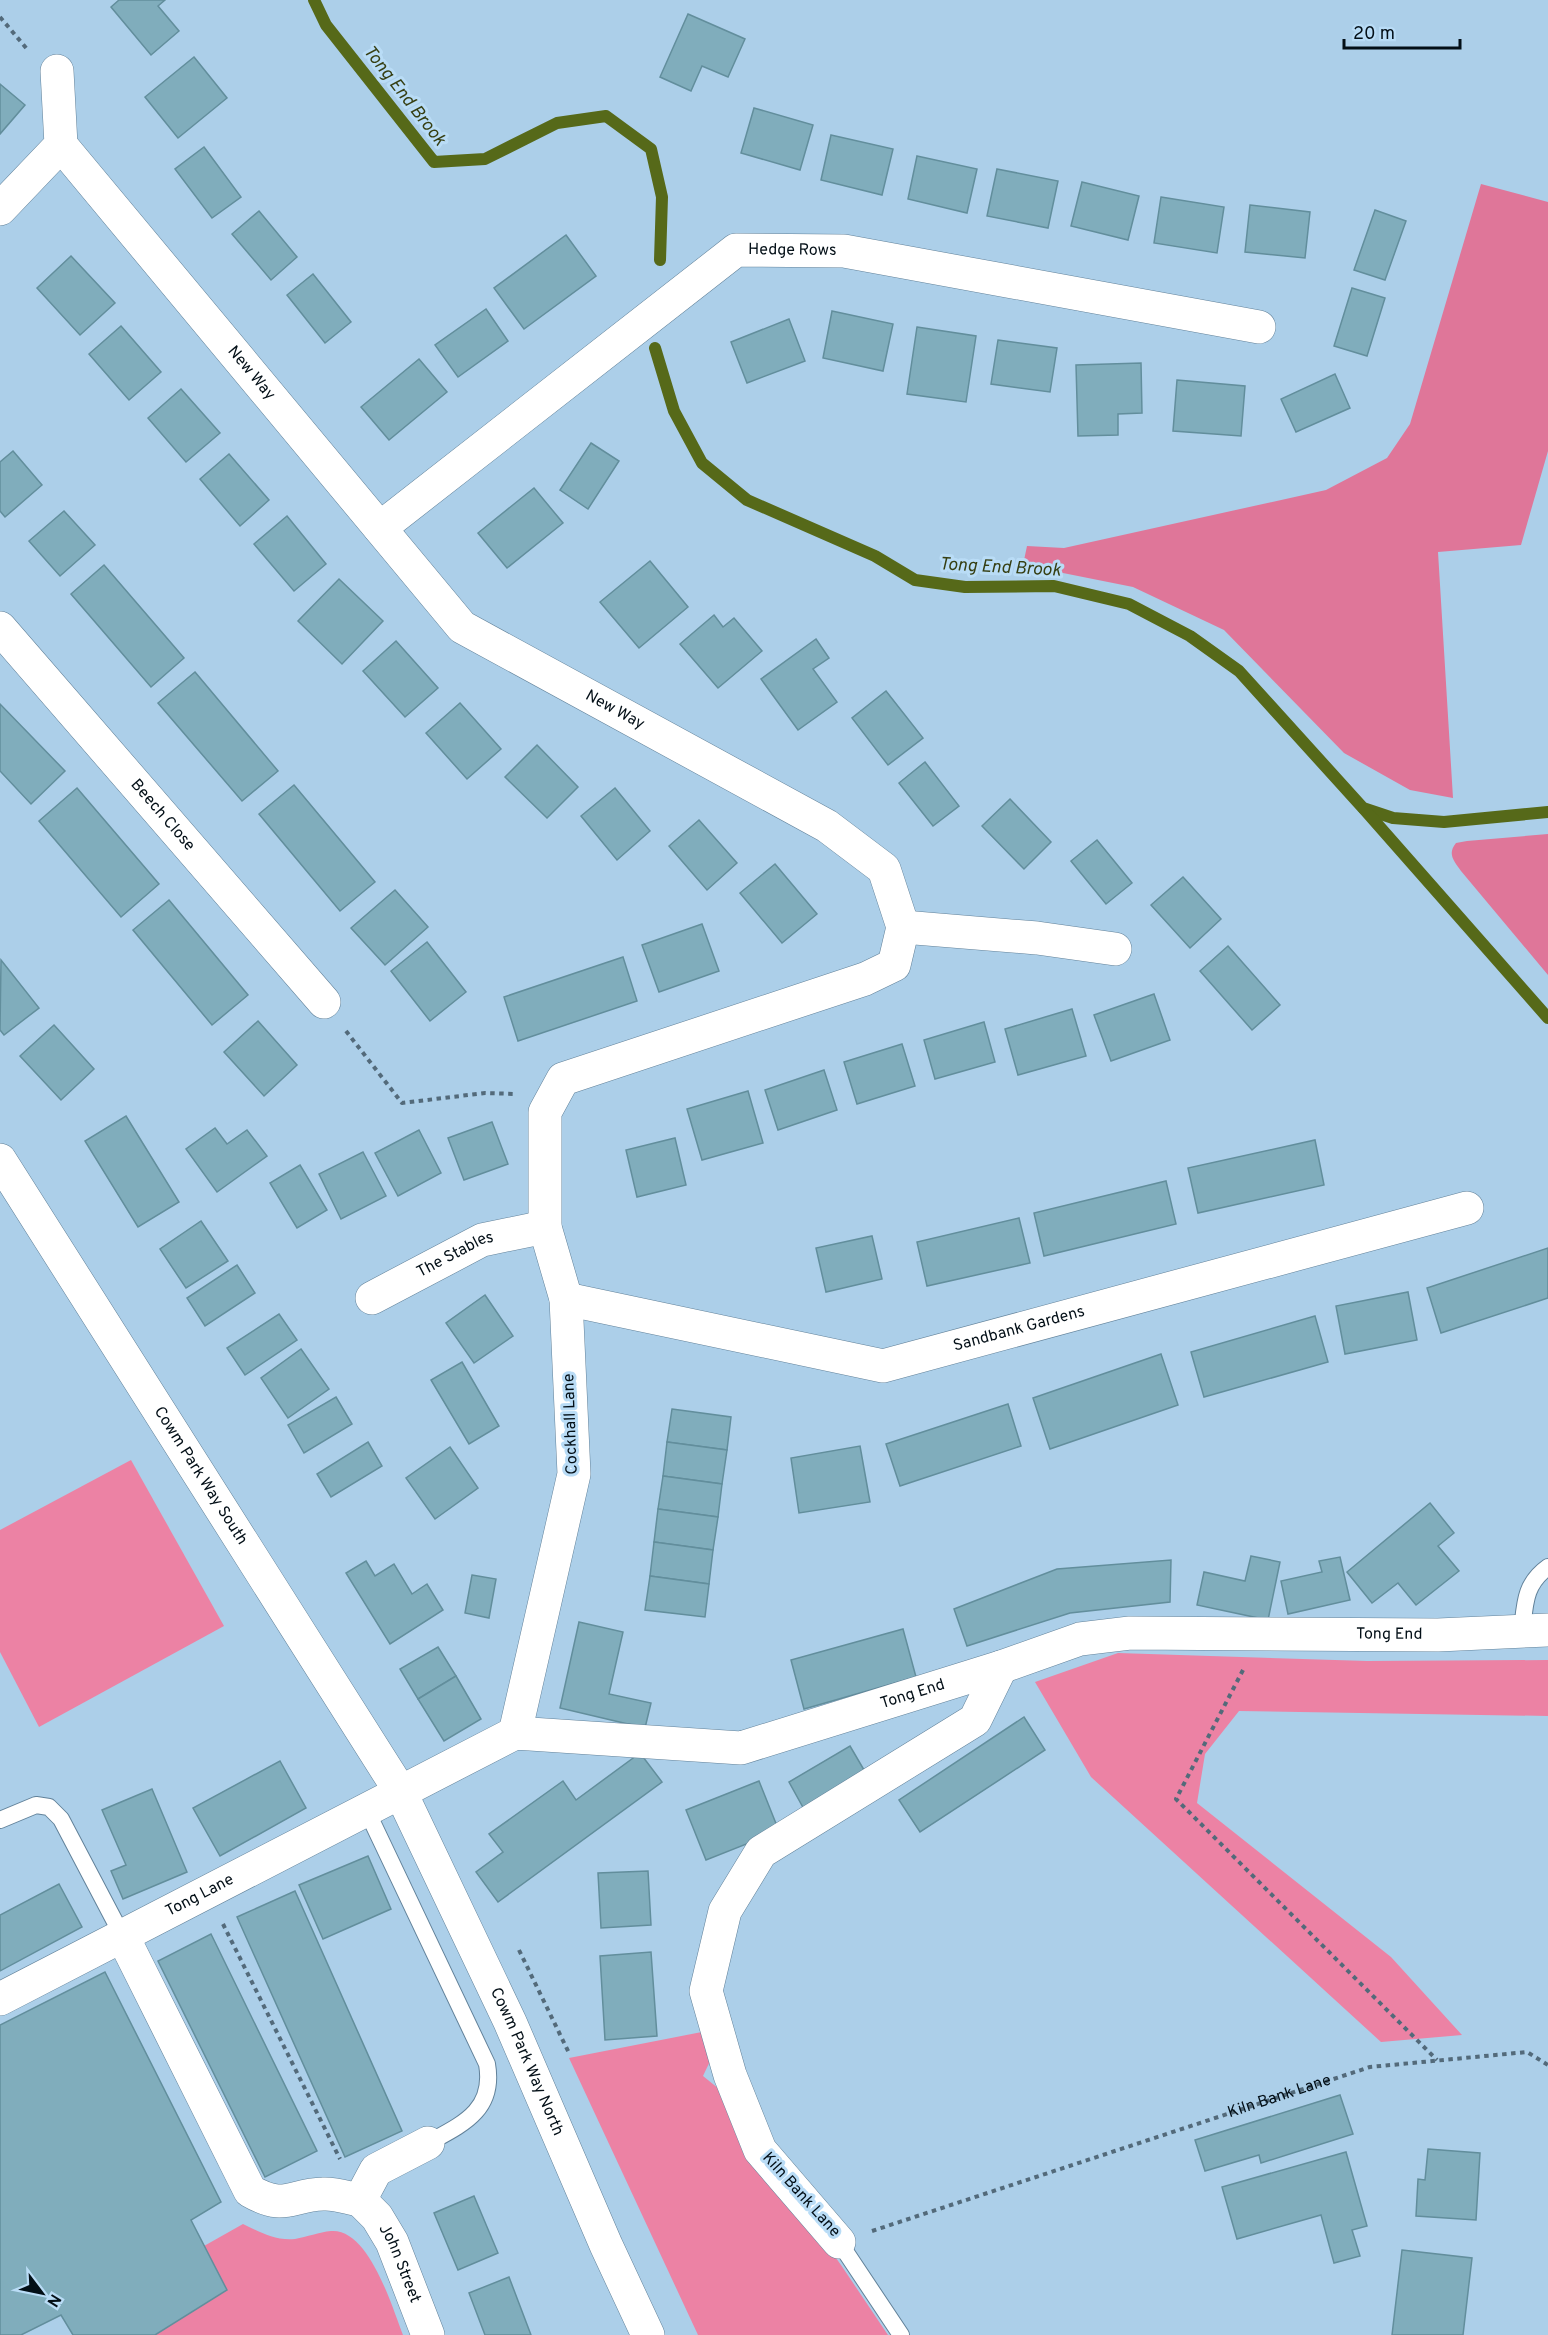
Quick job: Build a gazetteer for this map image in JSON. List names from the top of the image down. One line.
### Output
{"streets":{"street":["Hedge Rows","New Way","Beech Close","The Stables","Sandbank Gardens","Cockhall Lane","Cowm Park Way South","Tong End","Tong Lane","Cowm Park Way North","Kiln Bank Lane","John Street"]},"crossings":[["Hedge Rows","New Way"],["The Stables","Cockhall Lane"],["Sandbank Gardens","Cockhall Lane"],["Cockhall Lane","Tong End"],["Cowm Park Way South","Tong Lane"],["Cowm Park Way South","Cowm Park Way North"],["Tong End","Kiln Bank Lane"],["Tong Lane","Cowm Park Way North"]],"water":["Tong End Brook"],"scale_bar":"20 m","north":"bottom right"}
